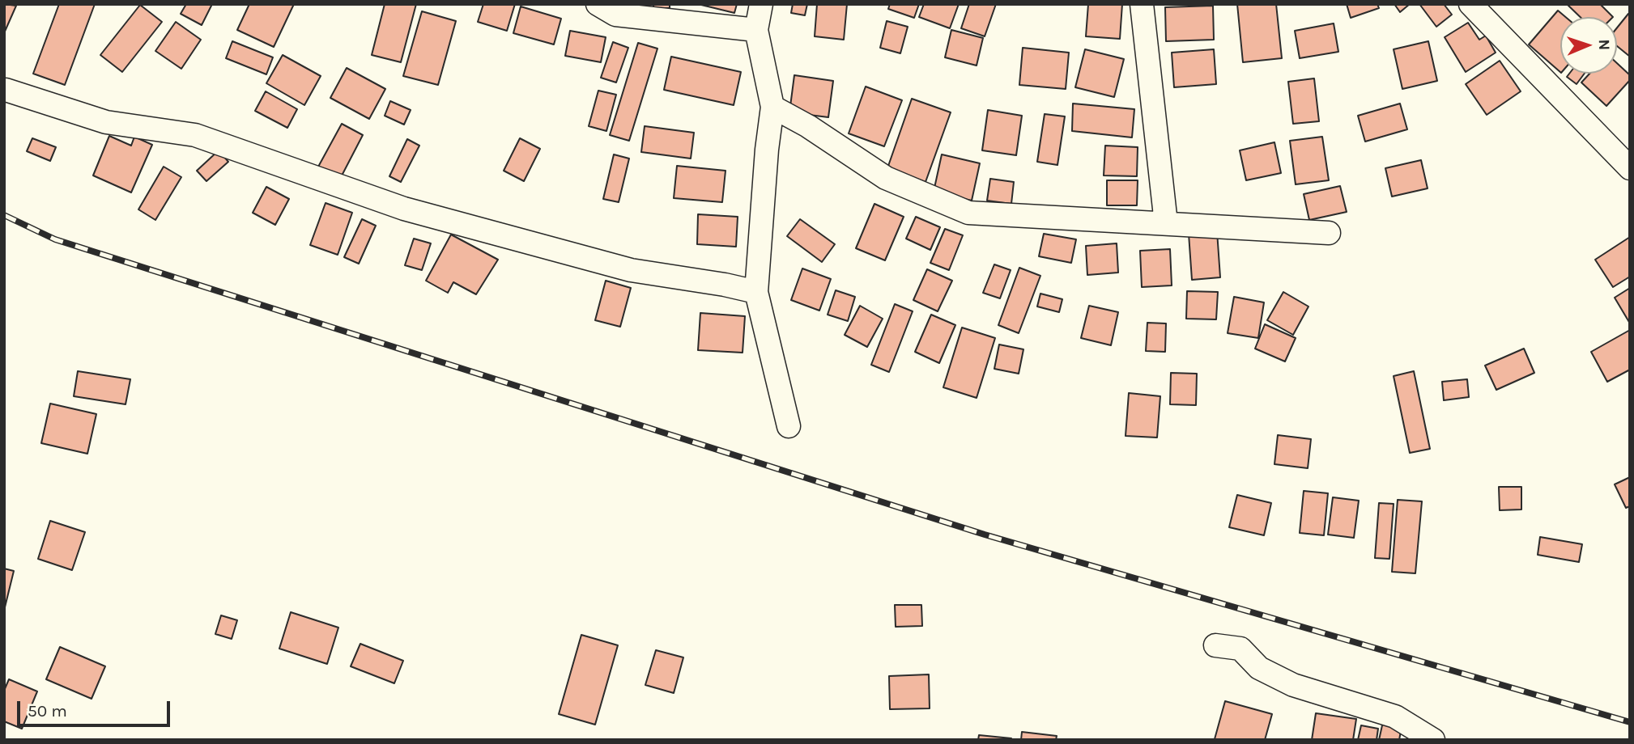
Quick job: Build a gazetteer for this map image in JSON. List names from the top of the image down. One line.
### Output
{"scale_bar":"50 m","north":"right"}
